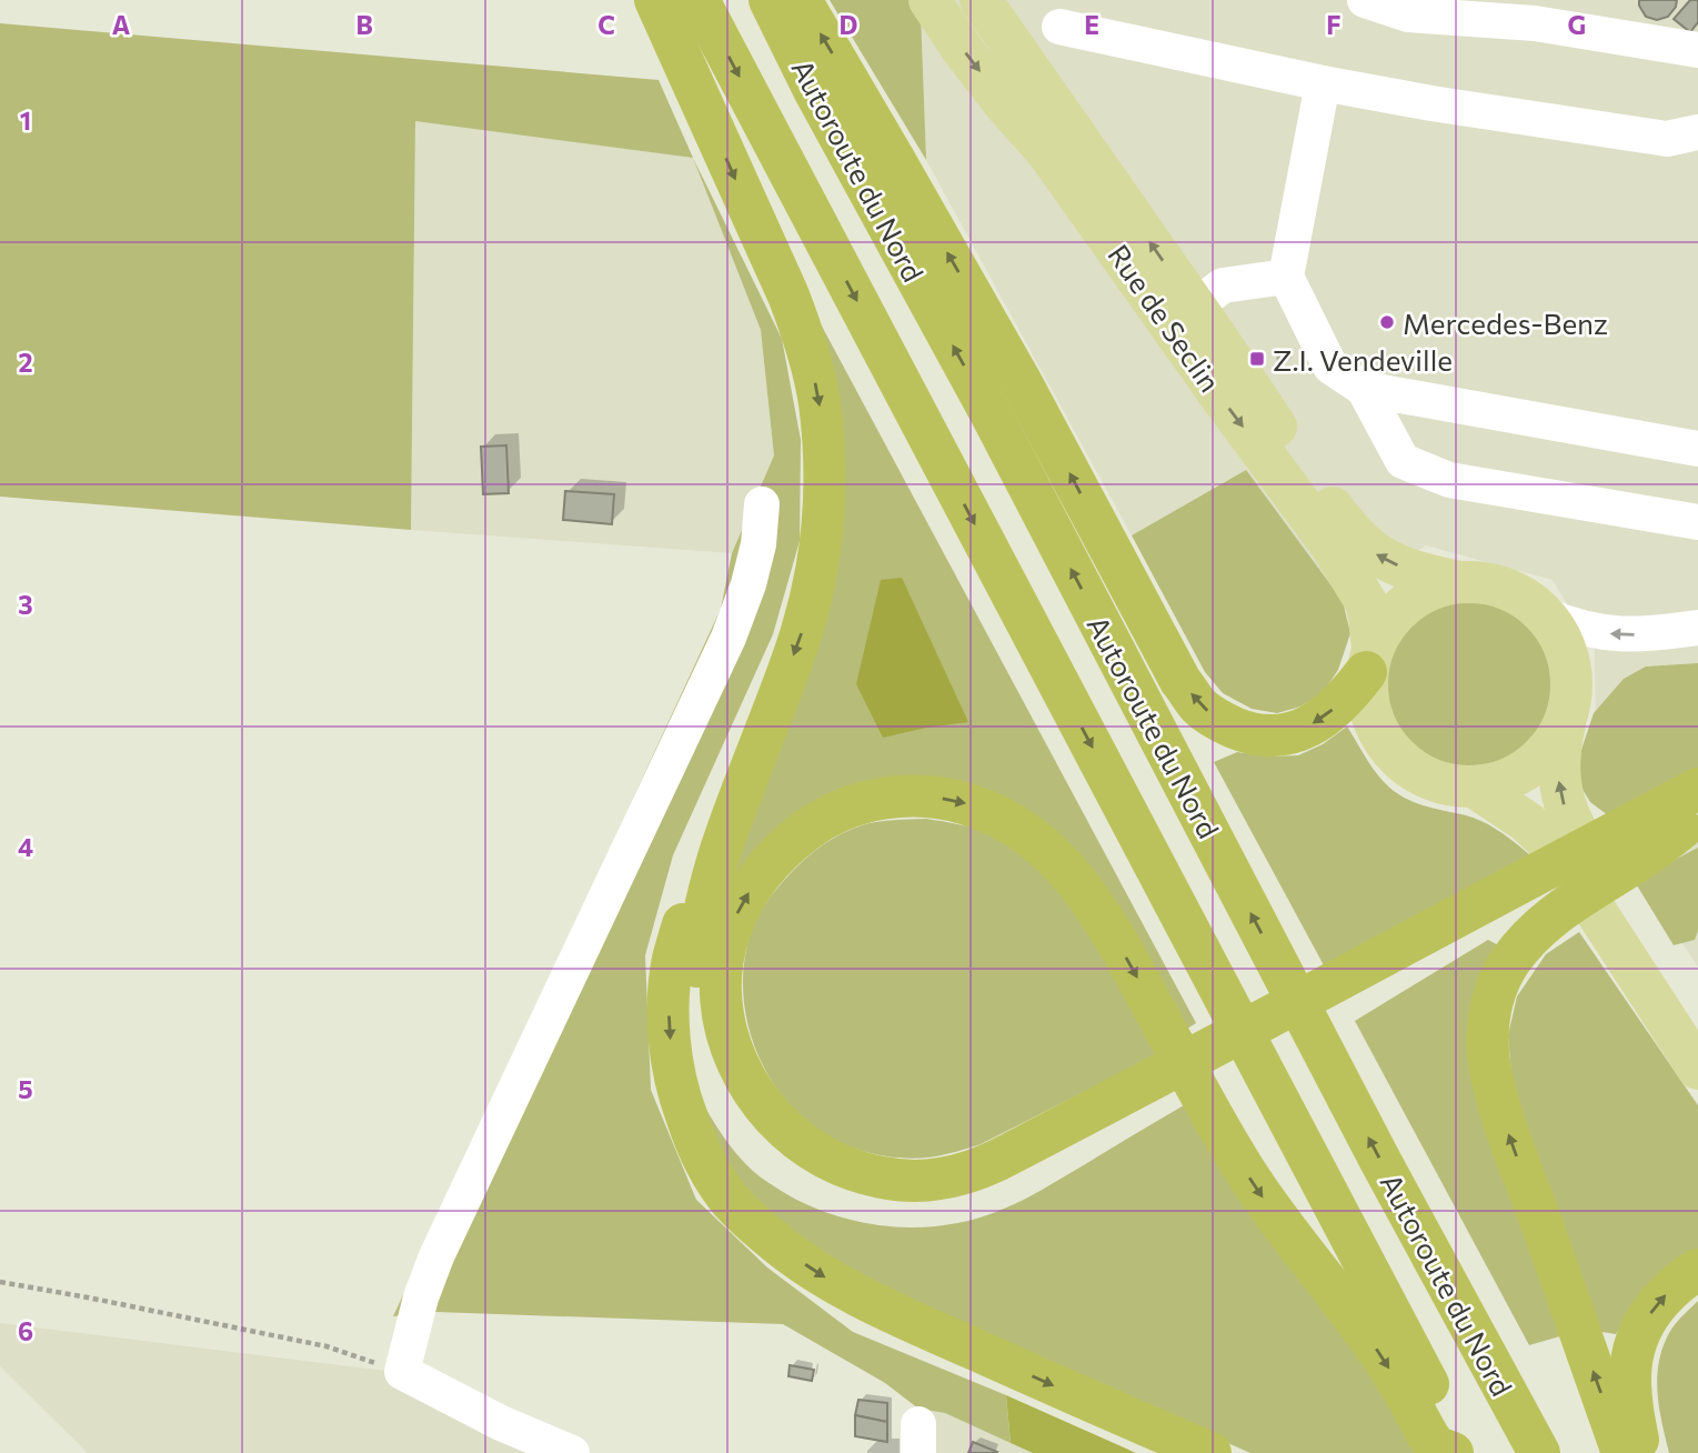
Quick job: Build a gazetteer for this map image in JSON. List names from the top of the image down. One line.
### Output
{"streets":{"highway":["Autoroute du Nord"],"main road":["Rue de Seclin"]},"places":{"other":["Mercedes-Benz"],"transit":["Z.I. Vendeville"]},"grid":{"columns":["A","B","C","D","E","F","G"],"rows":["1","2","3","4","5","6"]}}
